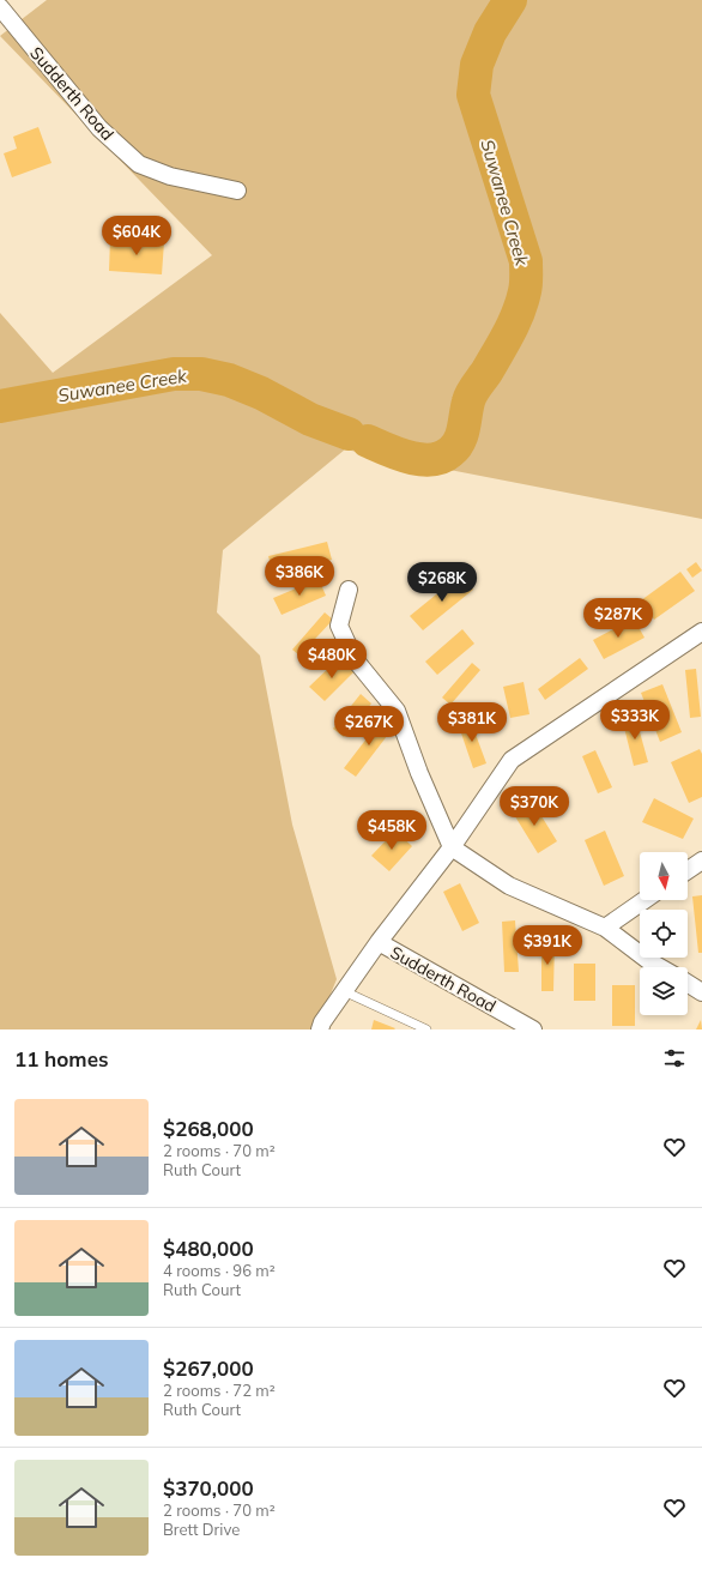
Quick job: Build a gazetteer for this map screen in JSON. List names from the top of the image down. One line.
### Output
{"streets":{"street":["Sudderth Road"]},"water":["Suwanee Creek"],"north":"bottom","page":{"price":["$604K","$386K","$268K","$287K","$480K","$333K","$381K","$267K","$370K","$458K","$391K"],"heading":"11 homes","list":[{"name":"$268,000","note":"2 rooms · 70 m² · Ruth Court"},{"name":"$480,000","note":"4 rooms · 96 m² · Ruth Court"},{"name":"$267,000","note":"2 rooms · 72 m² · Ruth Court"},{"name":"$370,000","note":"2 rooms · 70 m² · Brett Drive"}]}}
